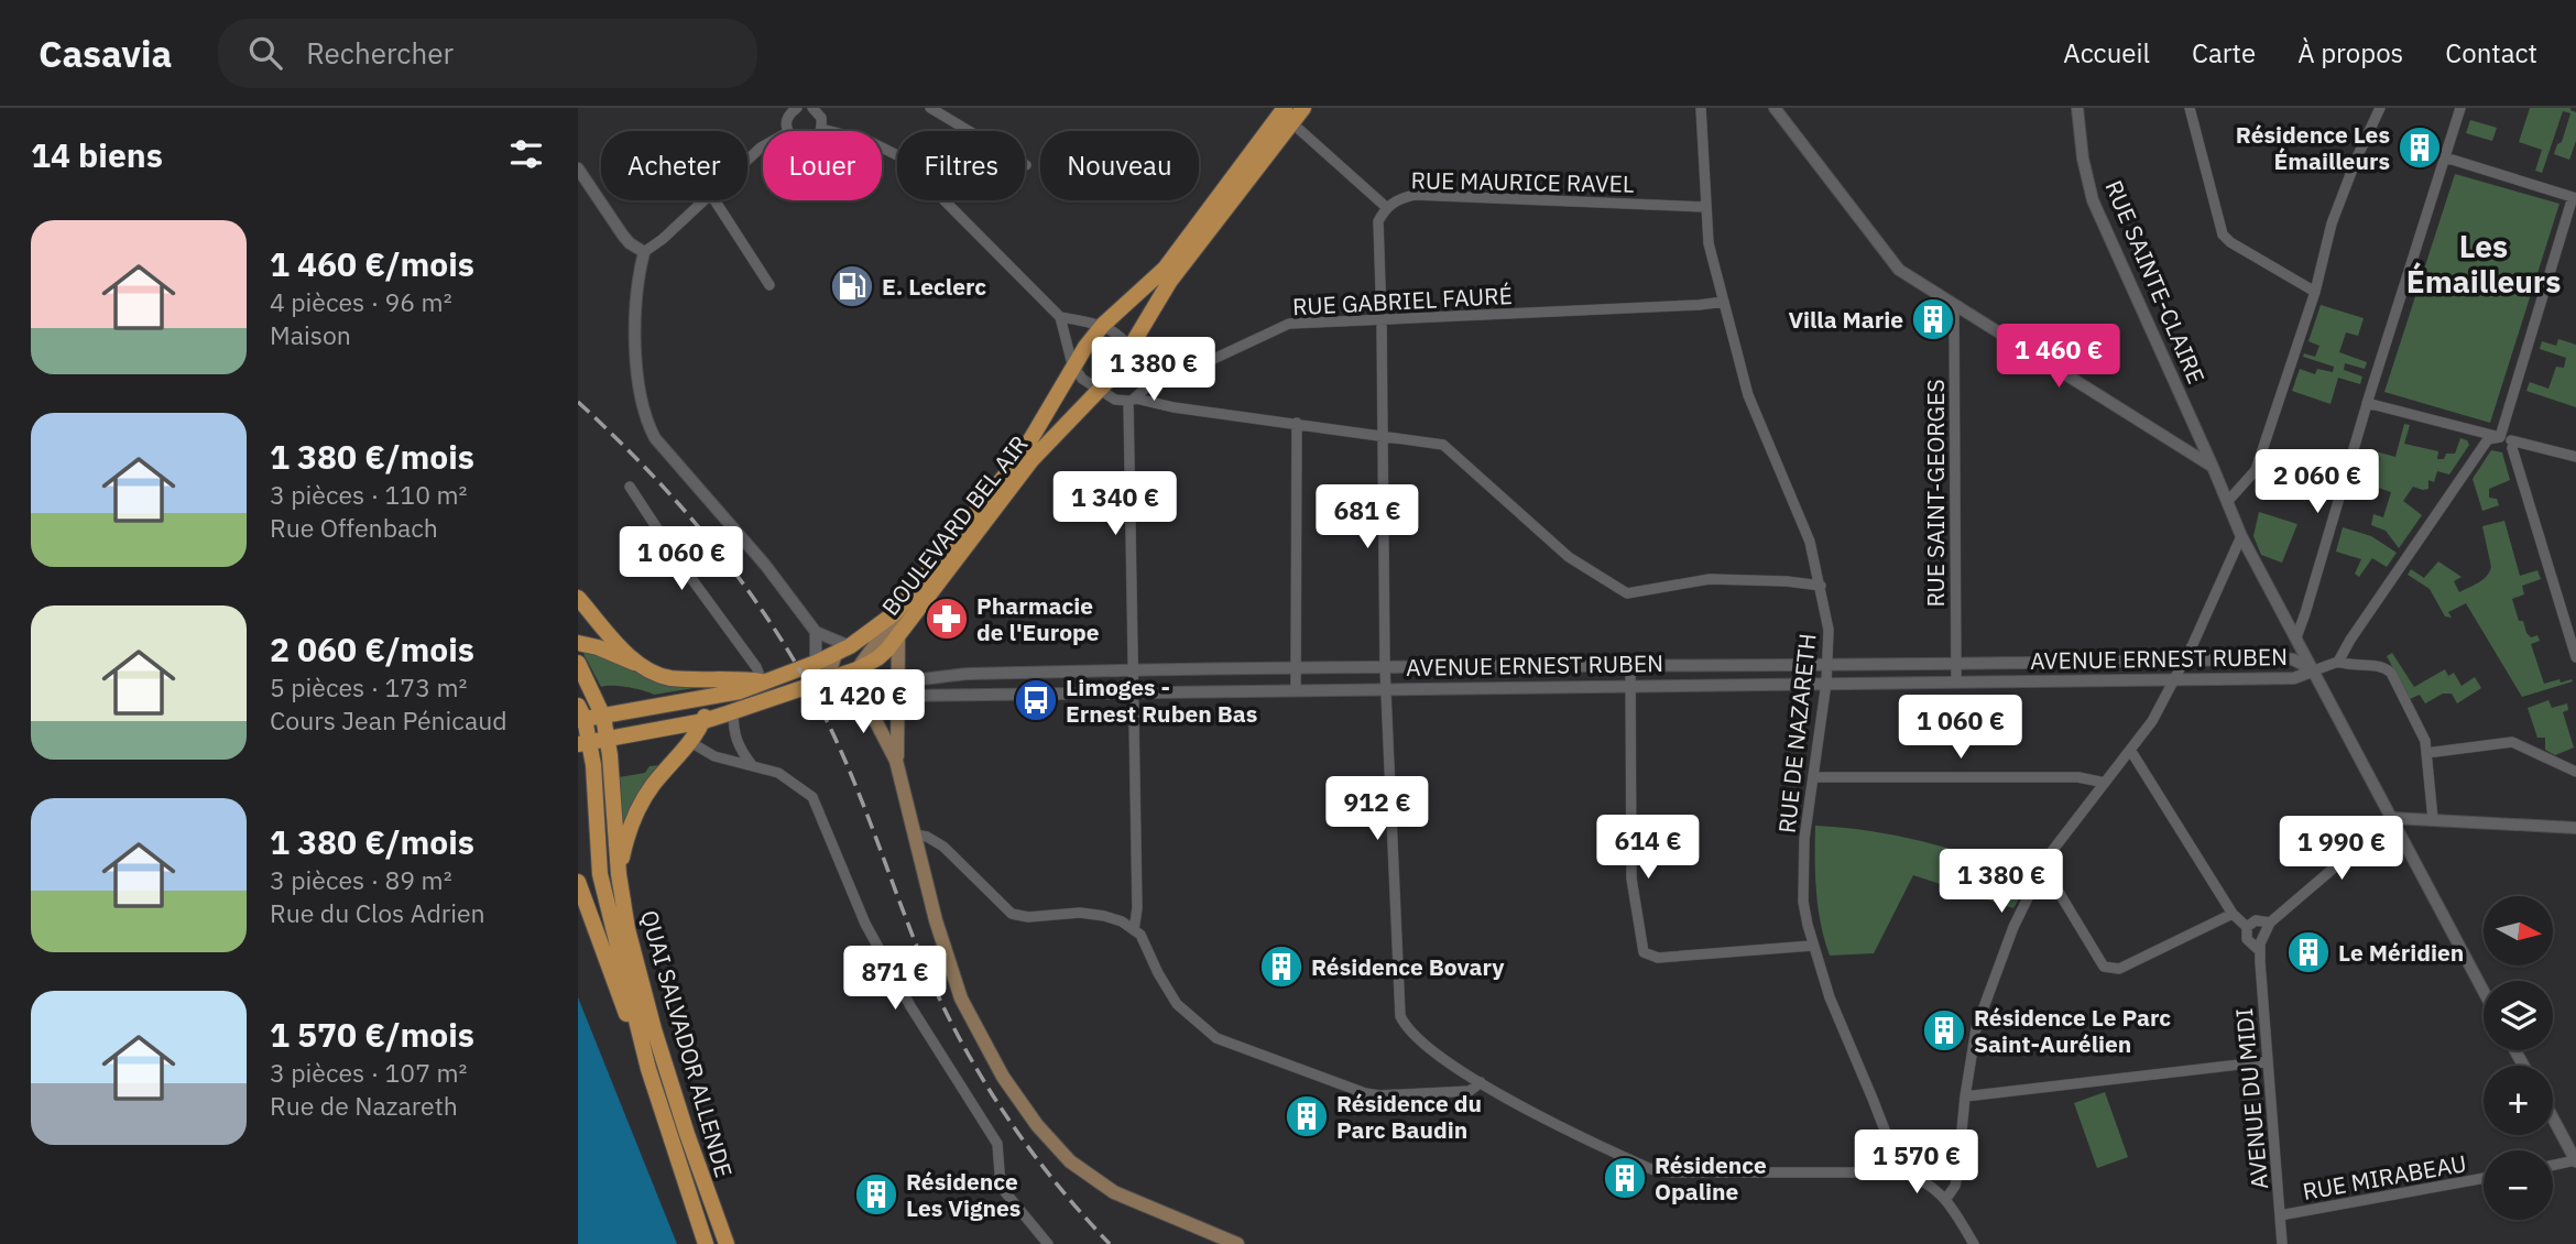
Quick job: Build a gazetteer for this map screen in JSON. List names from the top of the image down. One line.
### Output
{"streets":{"main road":["BOULEVARD BEL AIR","AVENUE ERNEST RUBEN","QUAI SALVADOR ALLENDE"],"street":["RUE MAURICE RAVEL","RUE SAINTE-CLAIRE","RUE GABRIEL FAURÉ","RUE SAINT-GEORGES","RUE DE NAZARETH","AVENUE DU MIDI","RUE MIRABEAU"]},"crossings":[["RUE MAURICE RAVEL","RUE GABRIEL FAURÉ"],["RUE MAURICE RAVEL","AVENUE ERNEST RUBEN"],["RUE MAURICE RAVEL","RUE DE NAZARETH"],["RUE SAINTE-CLAIRE","AVENUE ERNEST RUBEN"],["RUE GABRIEL FAURÉ","RUE DE NAZARETH"],["RUE SAINT-GEORGES","AVENUE ERNEST RUBEN"],["BOULEVARD BEL AIR","AVENUE ERNEST RUBEN"],["BOULEVARD BEL AIR","QUAI SALVADOR ALLENDE"],["AVENUE ERNEST RUBEN","RUE DE NAZARETH"],["AVENUE DU MIDI","RUE MIRABEAU"]],"districts":["Les Émailleurs"],"places":{"building":["Résidence Les Émailleurs","Villa Marie","Le Méridien","Résidence Bovary","Résidence Le Parc Saint-Aurélien","Résidence du Parc Baudin","Résidence Opaline","Résidence Les Vignes"],"fuel station":["E. Leclerc"],"pharmacy":["Pharmacie de l'Europe"],"bus stop":["Limoges - Ernest Ruben Bas"]},"north":"right","page":{"header":"Casavia","search":"Rechercher","nav":["Accueil","Carte","À propos","Contact"],"heading":"14 biens","chip":["Acheter","Louer","Filtres","Nouveau"],"list":[{"name":"1 460 €/mois","note":"4 pièces · 96 m² · Maison"},{"name":"1 380 €/mois","note":"3 pièces · 110 m² · Rue Offenbach"},{"name":"2 060 €/mois","note":"5 pièces · 173 m² · Cours Jean Pénicaud"},{"name":"1 380 €/mois","note":"3 pièces · 89 m² · Rue du Clos Adrien"},{"name":"1 570 €/mois","note":"3 pièces · 107 m² · Rue de Nazareth"}],"price":["1 460 €","1 380 €","2 060 €","1 340 €","681 €","1 060 €","1 420 €","1 060 €","912 €","614 €","1 990 €","1 380 €","871 €","1 570 €"],"map_buttons":["+","−"]}}
